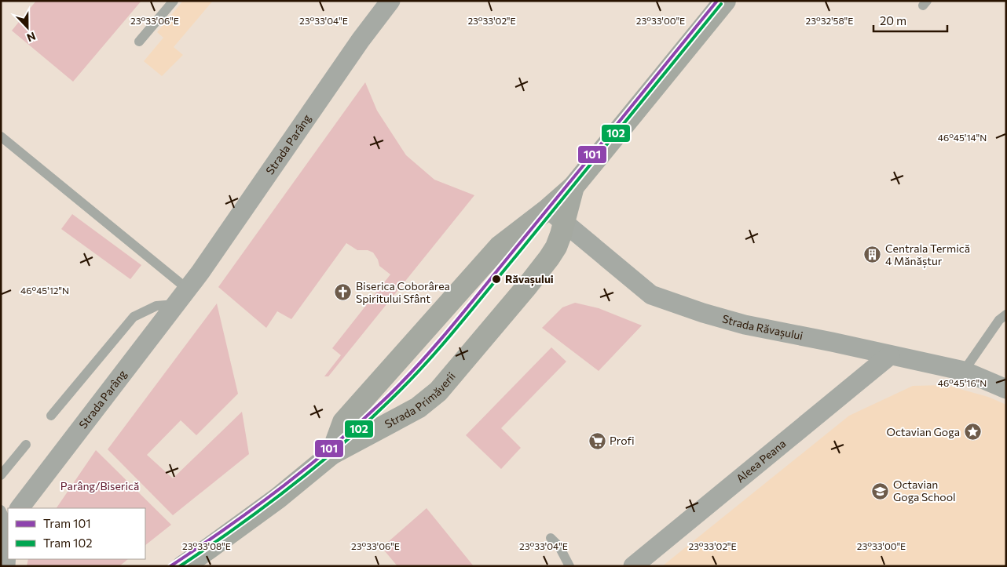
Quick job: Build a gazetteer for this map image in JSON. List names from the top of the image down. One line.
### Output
{"streets":{"main road":["Strada Primăverii"],"street":["Strada Parâng","Strada Răvașului","Aleea Peana"]},"crossings":[["Strada Răvașului","Strada Primăverii"],["Strada Răvașului","Aleea Peana"]],"parks":["Parâng/Biserică"],"places":{"building":["Centrala Termică 4 Mănăștur"],"other":["Răvașului"],"church":["Biserica Coborârea Spiritului Sfânt"],"place":["Octavian Goga"],"supermarket":["Profi"],"school or university":["Octavian Goga School"]},"lines":["tram line 101","tram line 102"],"legend":["Tram 101","Tram 102"],"scale_bar":"20 m","north":"bottom","coordinates":["23°33'06\"E","23°33'04\"E","23°33'02\"E","23°33'00\"E","23°32'58\"E","46°45'14\"N","46°45'12\"N","46°45'16\"N","23°33'08\"E"]}
